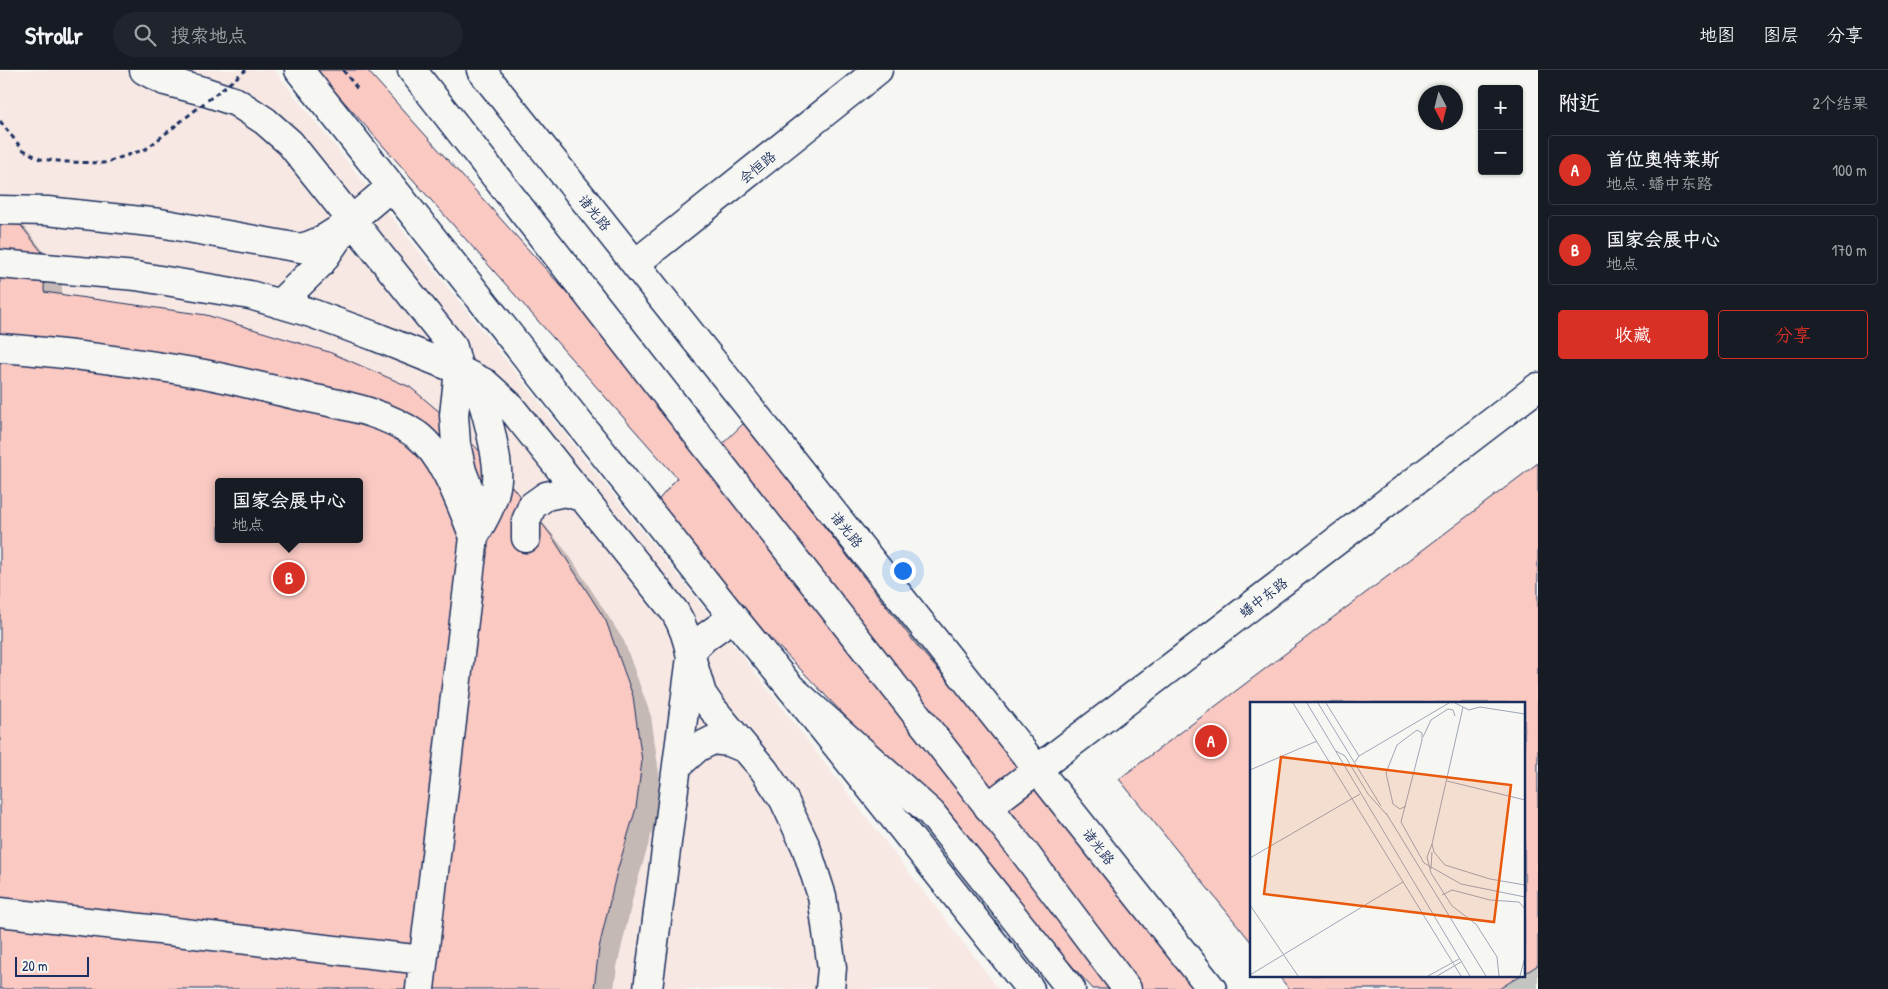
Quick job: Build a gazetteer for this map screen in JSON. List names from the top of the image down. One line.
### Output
{"streets":{"main road":["会恒路","诸光路","蟠中东路"]},"crossings":[["会恒路","诸光路"],["诸光路","蟠中东路"]],"scale_bar":"20 m","north":"bottom","page":{"header":"Strollr","search":"搜索地点","nav":["地图","图层","分享"],"heading":["附近","2个结果"],"map_buttons":["+","−"],"list":[{"mark":"A","name":"首位奥特莱斯","note":"地点 · 蟠中东路","value":"100 m"},{"mark":"B","name":"国家会展中心","note":"地点","value":"170 m"}],"buttons":["收藏","分享"],"popup":["国家会展中心","地点"],"pins":["B","A"],"scale":"20 m"}}
